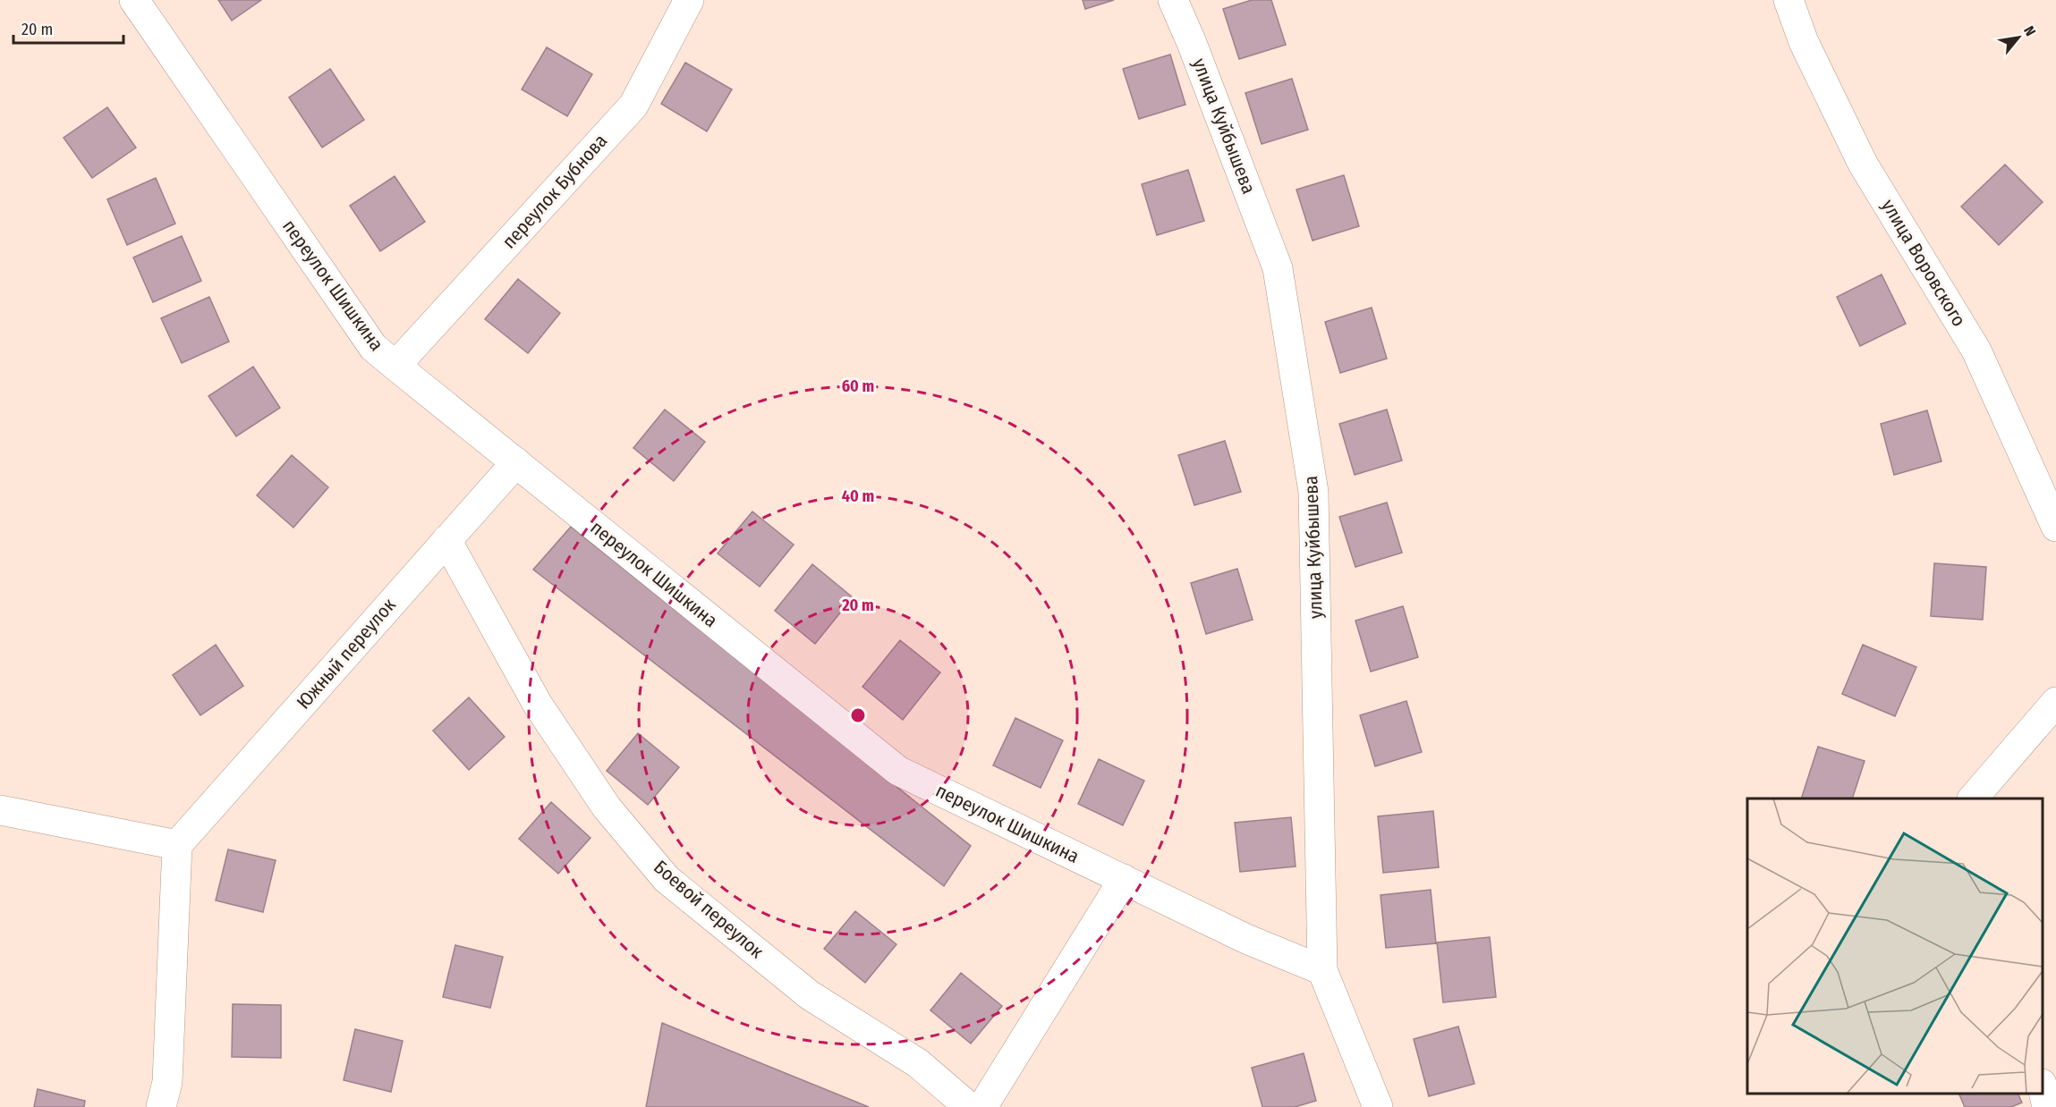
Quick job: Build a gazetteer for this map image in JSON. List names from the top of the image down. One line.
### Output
{"streets":{"street":["улица Куйбышева","переулок Бубнова","улица Воровского","переулок Шишкина","Южный переулок","Боевой переулок"]},"crossings":[["улица Куйбышева","переулок Шишкина"],["переулок Бубнова","переулок Шишкина"],["переулок Шишкина","Южный переулок"],["Южный переулок","Боевой переулок"]],"scale_bar":"20 m","north":"top right","rings":["60 m","40 m","20 m"]}
